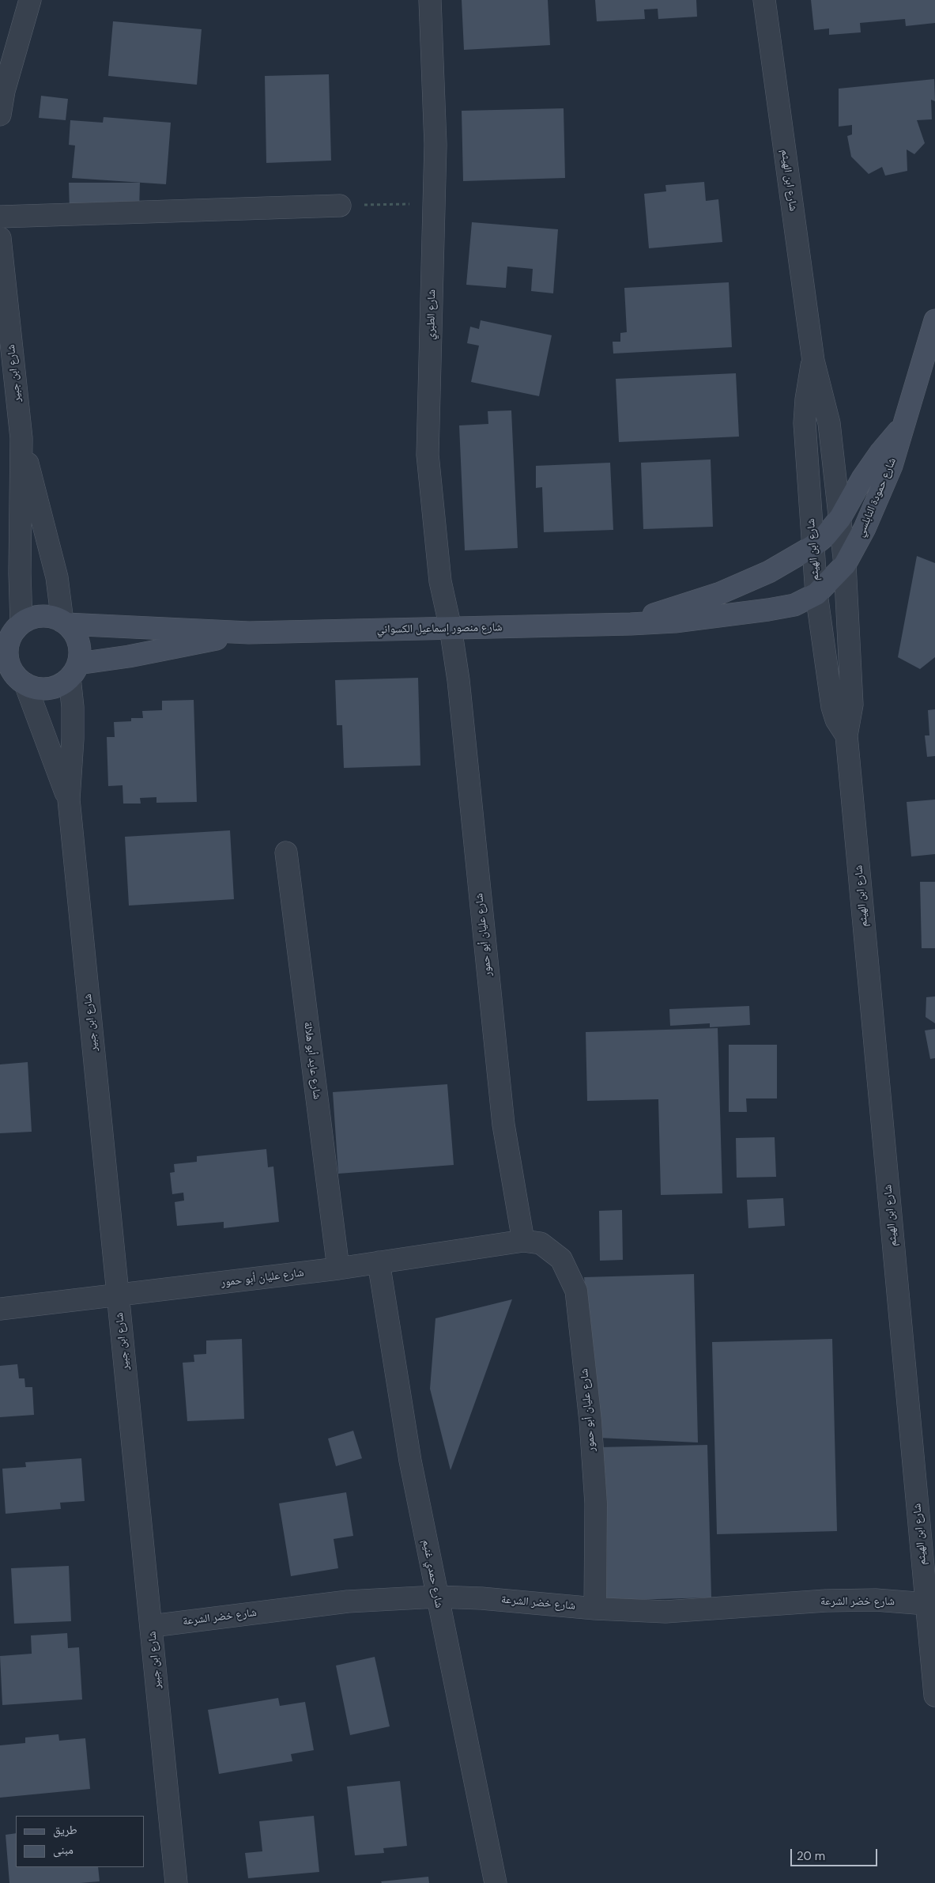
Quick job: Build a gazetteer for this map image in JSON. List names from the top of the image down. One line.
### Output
{"streets":{"street":["شارع ابن الهيثم","شارع الطبري","شارع ابن جبير","شارع حمودة النابلسي","شارع منصور إسماعيل الكسواني","شارع عليان أبو حمور","شارع عايد أبو هلالة","شارع حمدي غنيم","شارع خضر الشرعة"]},"crossings":[["شارع ابن الهيثم","شارع حمودة النابلسي"],["شارع ابن الهيثم","شارع منصور إسماعيل الكسواني"],["شارع ابن الهيثم","شارع خضر الشرعة"],["شارع الطبري","شارع منصور إسماعيل الكسواني"],["شارع الطبري","شارع عليان أبو حمور"],["شارع ابن جبير","شارع منصور إسماعيل الكسواني"],["شارع ابن جبير","شارع عليان أبو حمور"],["شارع ابن جبير","شارع خضر الشرعة"],["شارع حمودة النابلسي","شارع منصور إسماعيل الكسواني"],["شارع منصور إسماعيل الكسواني","شارع عليان أبو حمور"],["شارع عليان أبو حمور","شارع عايد أبو هلالة"],["شارع عليان أبو حمور","شارع حمدي غنيم"],["شارع عليان أبو حمور","شارع خضر الشرعة"],["شارع حمدي غنيم","شارع خضر الشرعة"]],"legend":["طريق","مبنى"],"scale_bar":"20 m"}
